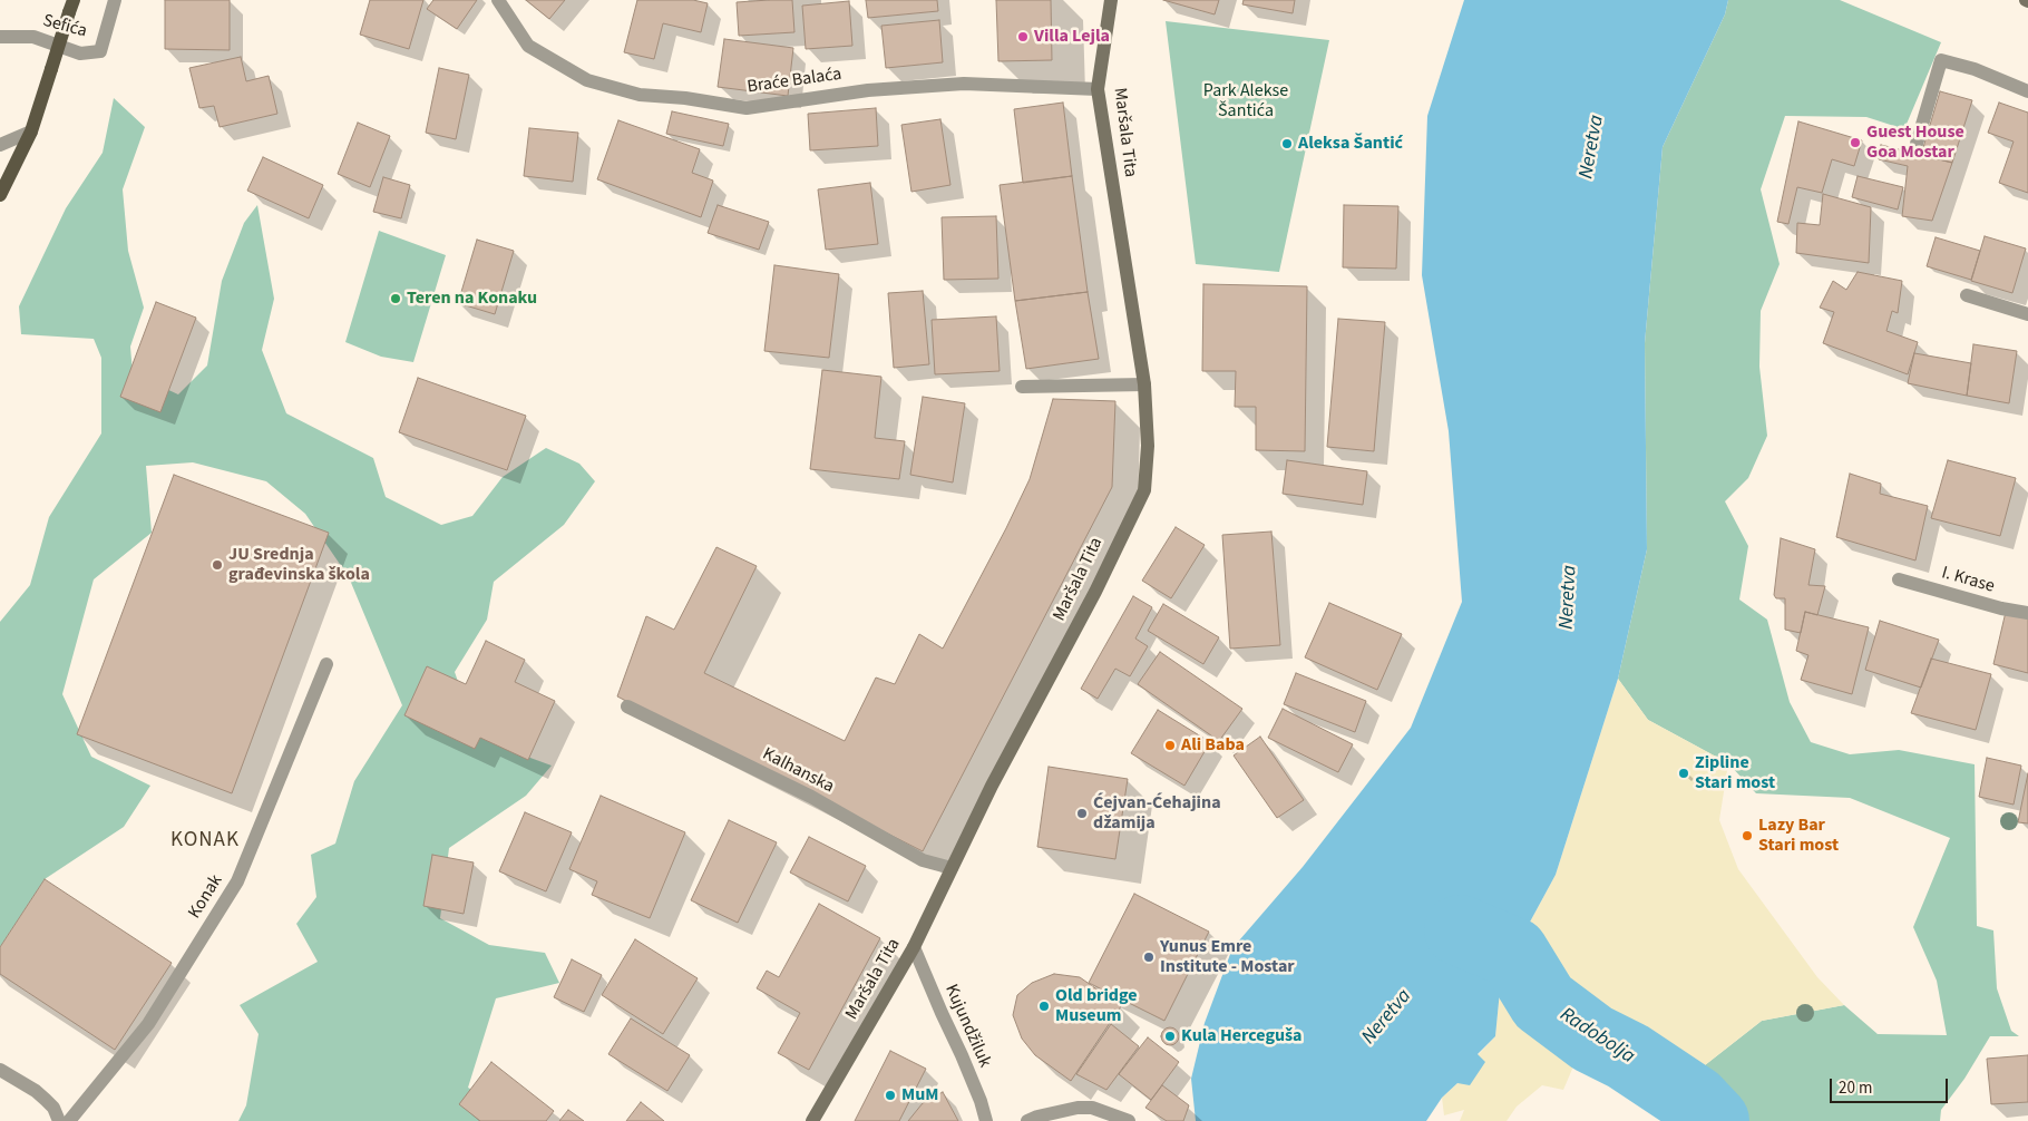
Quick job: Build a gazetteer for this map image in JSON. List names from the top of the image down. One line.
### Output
{"streets":{"street":["Sefića","Braće Balaća","Maršala Tita","I. Krase","Kalhanska","Konak","Kujundžiluk"]},"crossings":[["Braće Balaća","Maršala Tita"],["Maršala Tita","Kalhanska"],["Maršala Tita","Kujundžiluk"]],"districts":["KONAK"],"water":["Neretva","Radobolja"],"parks":["Park Alekse Šantića"],"places":["Villa Lejla","Guest House Goa Mostar","Aleksa Šantić","Teren na Konaku","JU Srednja građevinska škola","Ali Baba","Zipline Stari most","Ćejvan-Ćehajina džamija","Lazy Bar Stari most","Yunus Emre Institute - Mostar","Old bridge Museum","Kula Herceguša","MuM"],"scale_bar":"20 m"}
